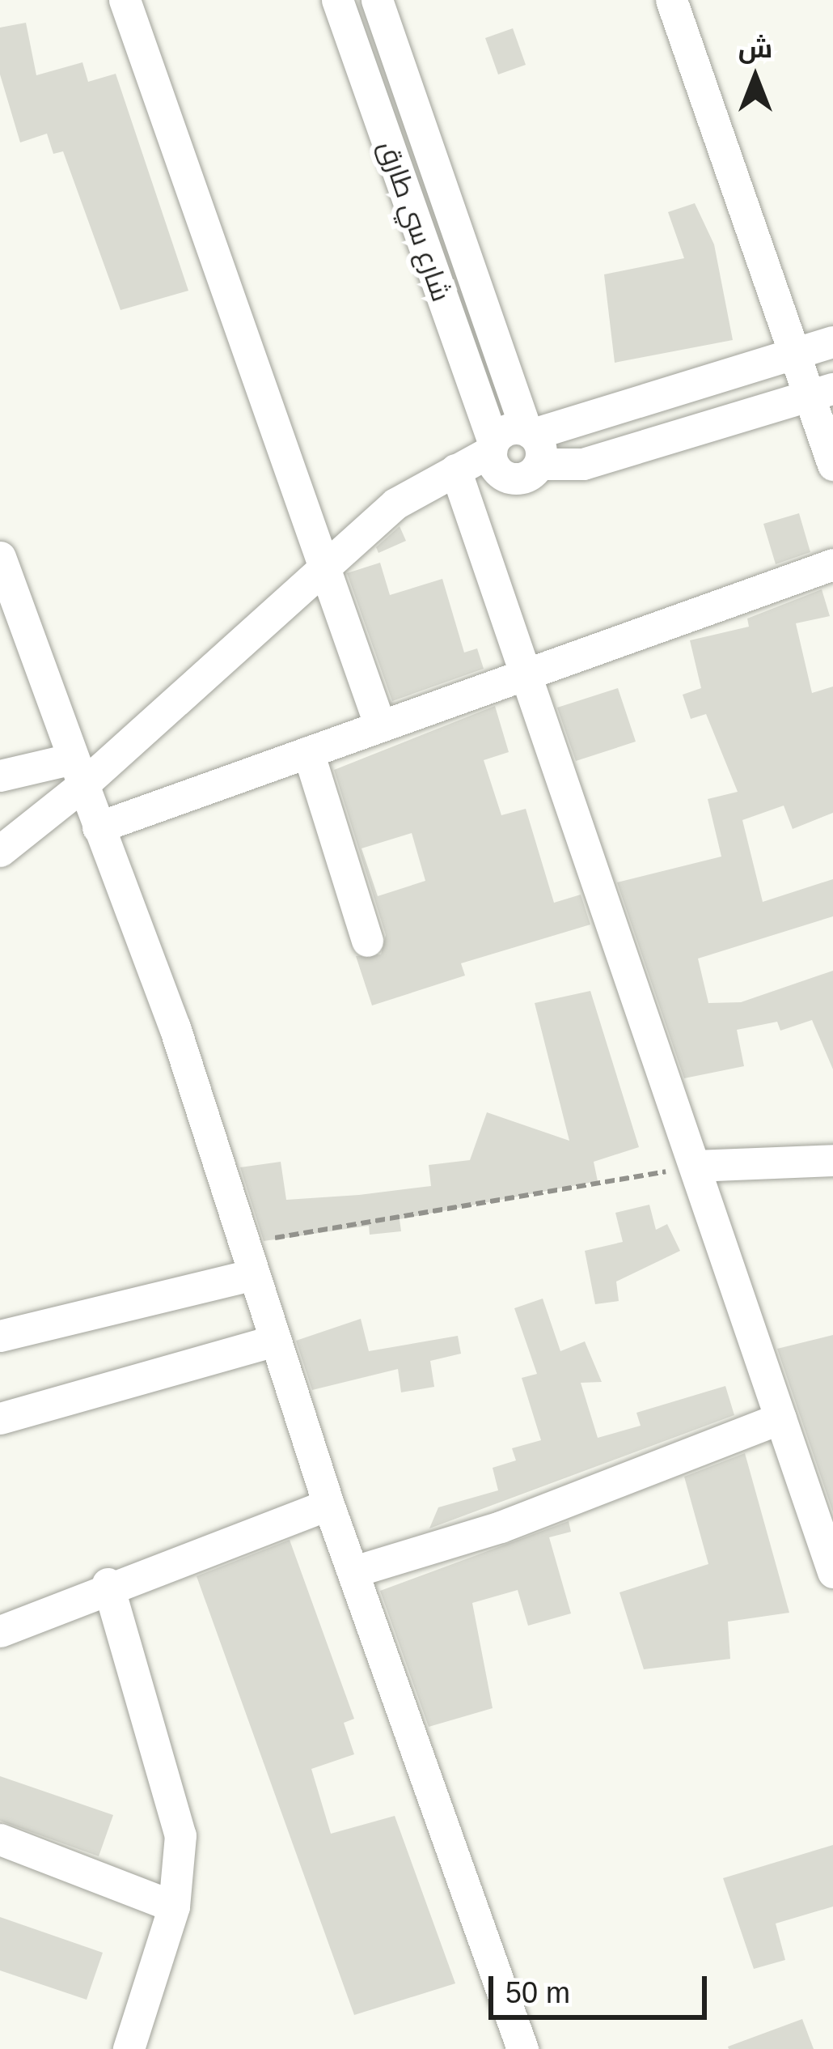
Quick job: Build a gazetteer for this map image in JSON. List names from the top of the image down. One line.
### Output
{"streets":{"street":["شارع سي طارق"]},"scale_bar":"50 m","north":"top"}
